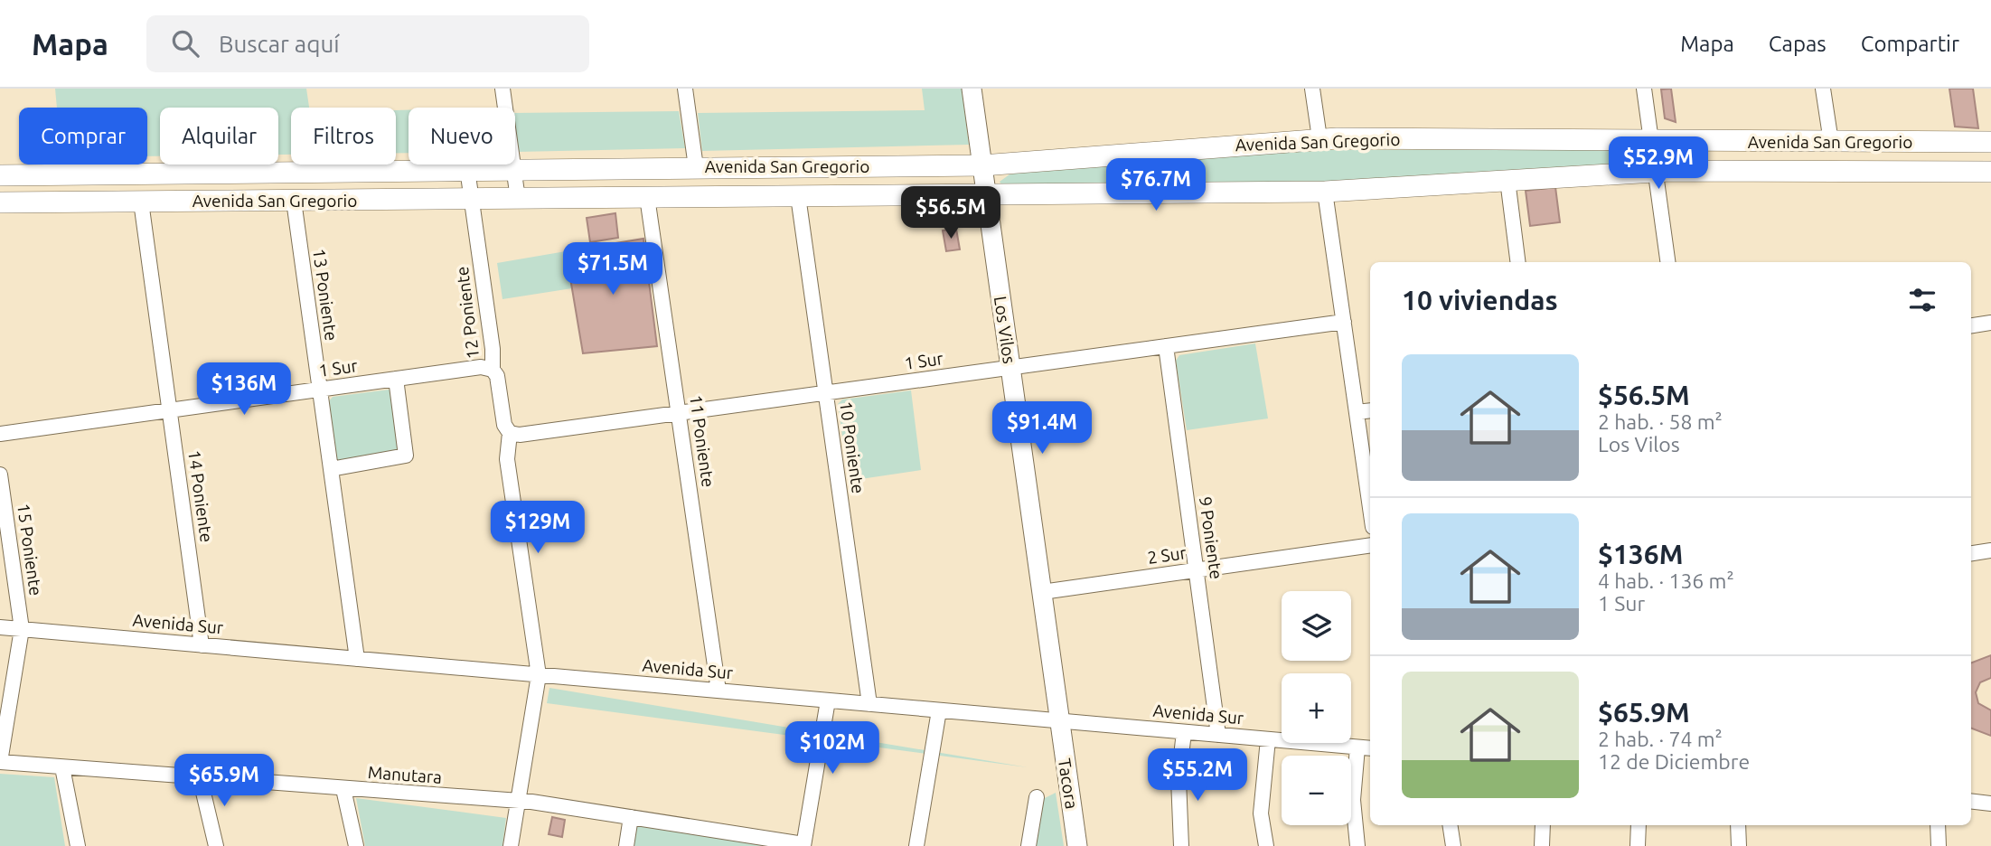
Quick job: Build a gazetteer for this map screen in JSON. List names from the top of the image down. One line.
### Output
{"streets":{"main road":["Avenida San Gregorio"],"street":["13 Poniente","12 Poniente","Los Vilos","1 Sur","11 Poniente","10 Poniente","14 Poniente","9 Poniente","15 Poniente","2 Sur","Avenida Sur","Manutara","Tacora"]},"crossings":[["Avenida San Gregorio","13 Poniente"],["Avenida San Gregorio","12 Poniente"],["Avenida San Gregorio","Los Vilos"],["Avenida San Gregorio","11 Poniente"],["Avenida San Gregorio","10 Poniente"],["Avenida San Gregorio","14 Poniente"],["13 Poniente","1 Sur"],["13 Poniente","Avenida Sur"],["12 Poniente","1 Sur"],["12 Poniente","Avenida Sur"],["12 Poniente","Manutara"],["Los Vilos","1 Sur"],["Los Vilos","2 Sur"],["Los Vilos","Avenida Sur"],["Los Vilos","Tacora"],["1 Sur","11 Poniente"],["1 Sur","10 Poniente"],["1 Sur","14 Poniente"],["1 Sur","9 Poniente"],["11 Poniente","Avenida Sur"],["10 Poniente","Avenida Sur"],["14 Poniente","Avenida Sur"],["9 Poniente","2 Sur"],["9 Poniente","Avenida Sur"],["15 Poniente","Avenida Sur"],["15 Poniente","Manutara"],["Avenida Sur","Tacora"]],"page":{"header":"Mapa","search":"Buscar aquí","nav":["Mapa","Capas","Compartir"],"chip":["Comprar","Alquilar","Filtros","Nuevo"],"price":["$52.9M","$76.7M","$56.5M","$71.5M","$136M","$91.4M","$129M","$102M","$55.2M","$65.9M"],"heading":"10 viviendas","list":[{"name":"$56.5M","note":"2 hab. · 58 m² · Los Vilos"},{"name":"$136M","note":"4 hab. · 136 m² · 1 Sur"},{"name":"$65.9M","note":"2 hab. · 74 m² · 12 de Diciembre"}],"map_buttons":["+","−"]}}
